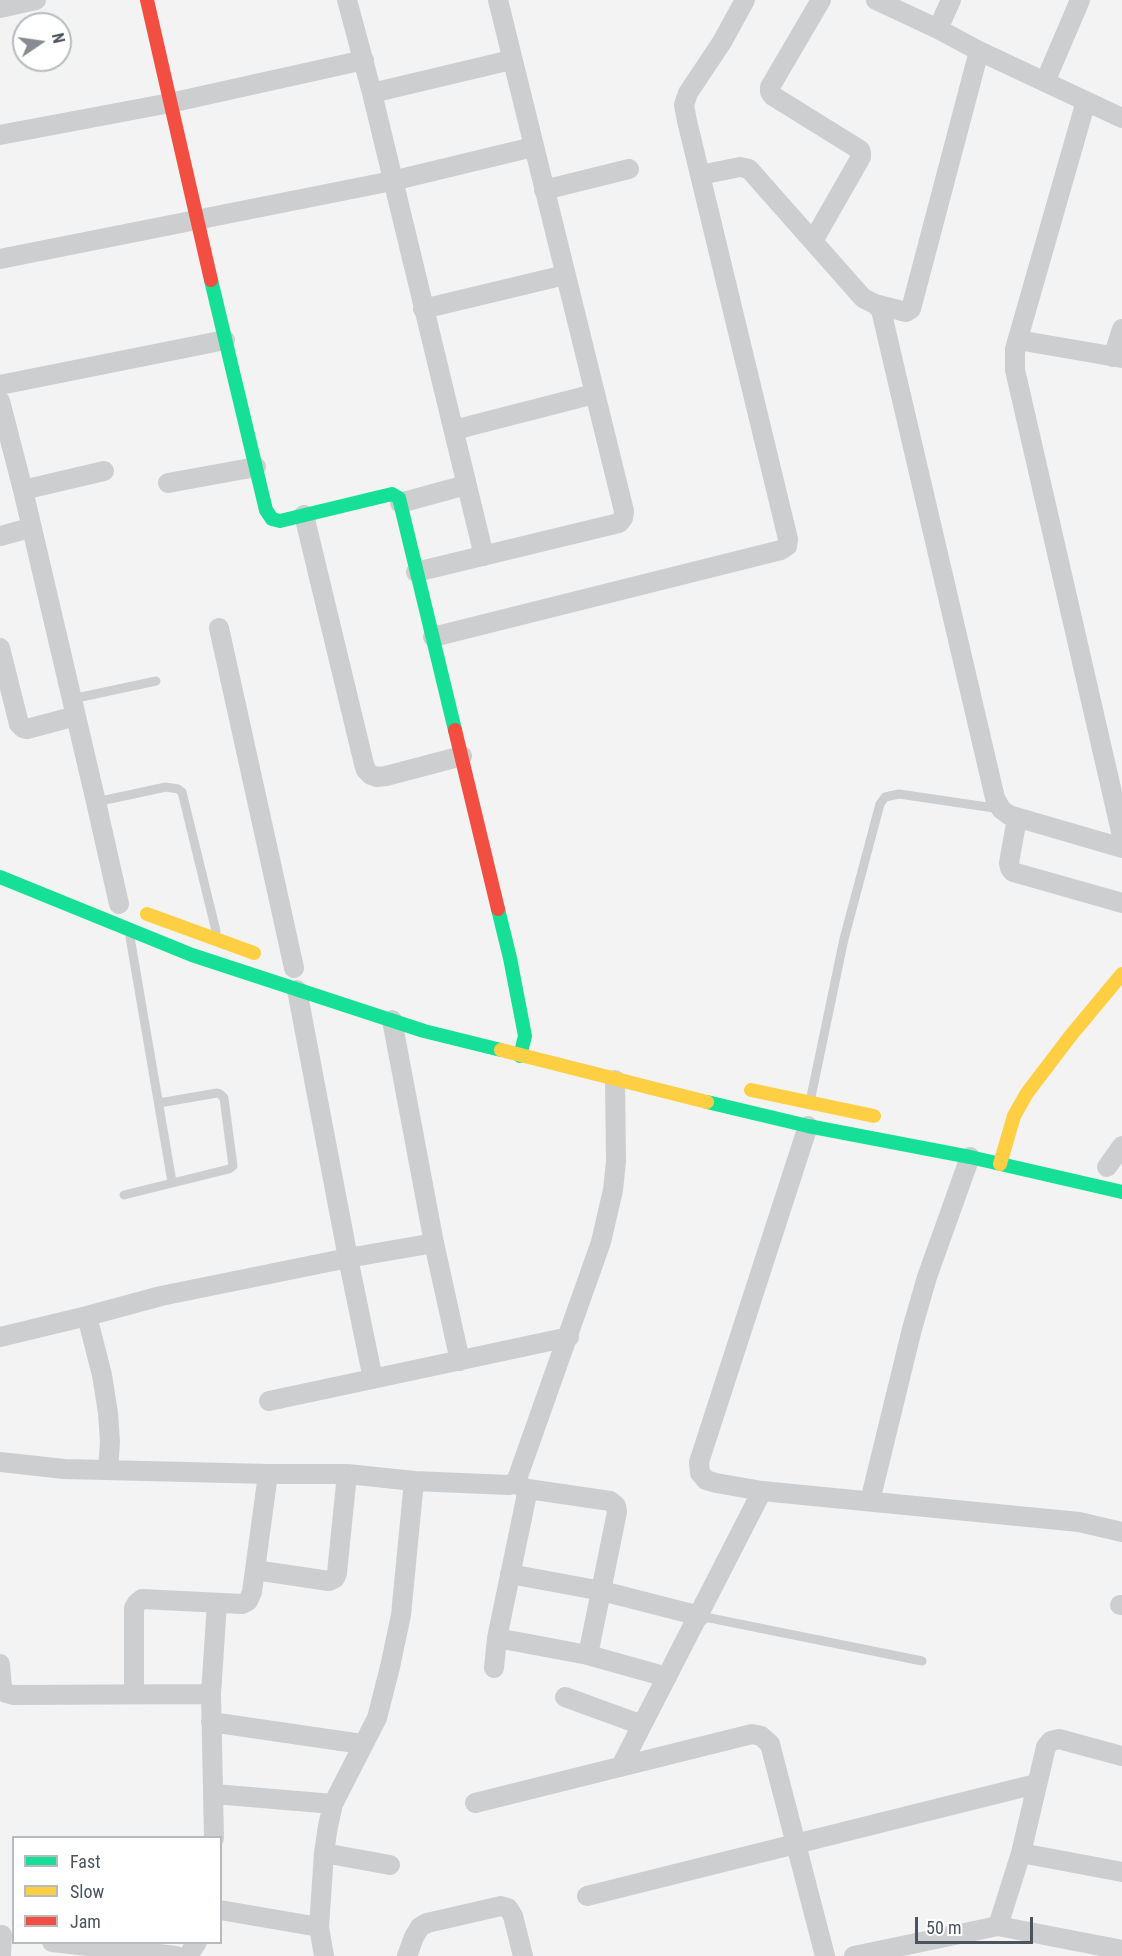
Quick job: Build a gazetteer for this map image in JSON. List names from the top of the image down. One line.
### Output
{"legend":["Fast","Slow","Jam"],"scale_bar":"50 m","north":"right"}
